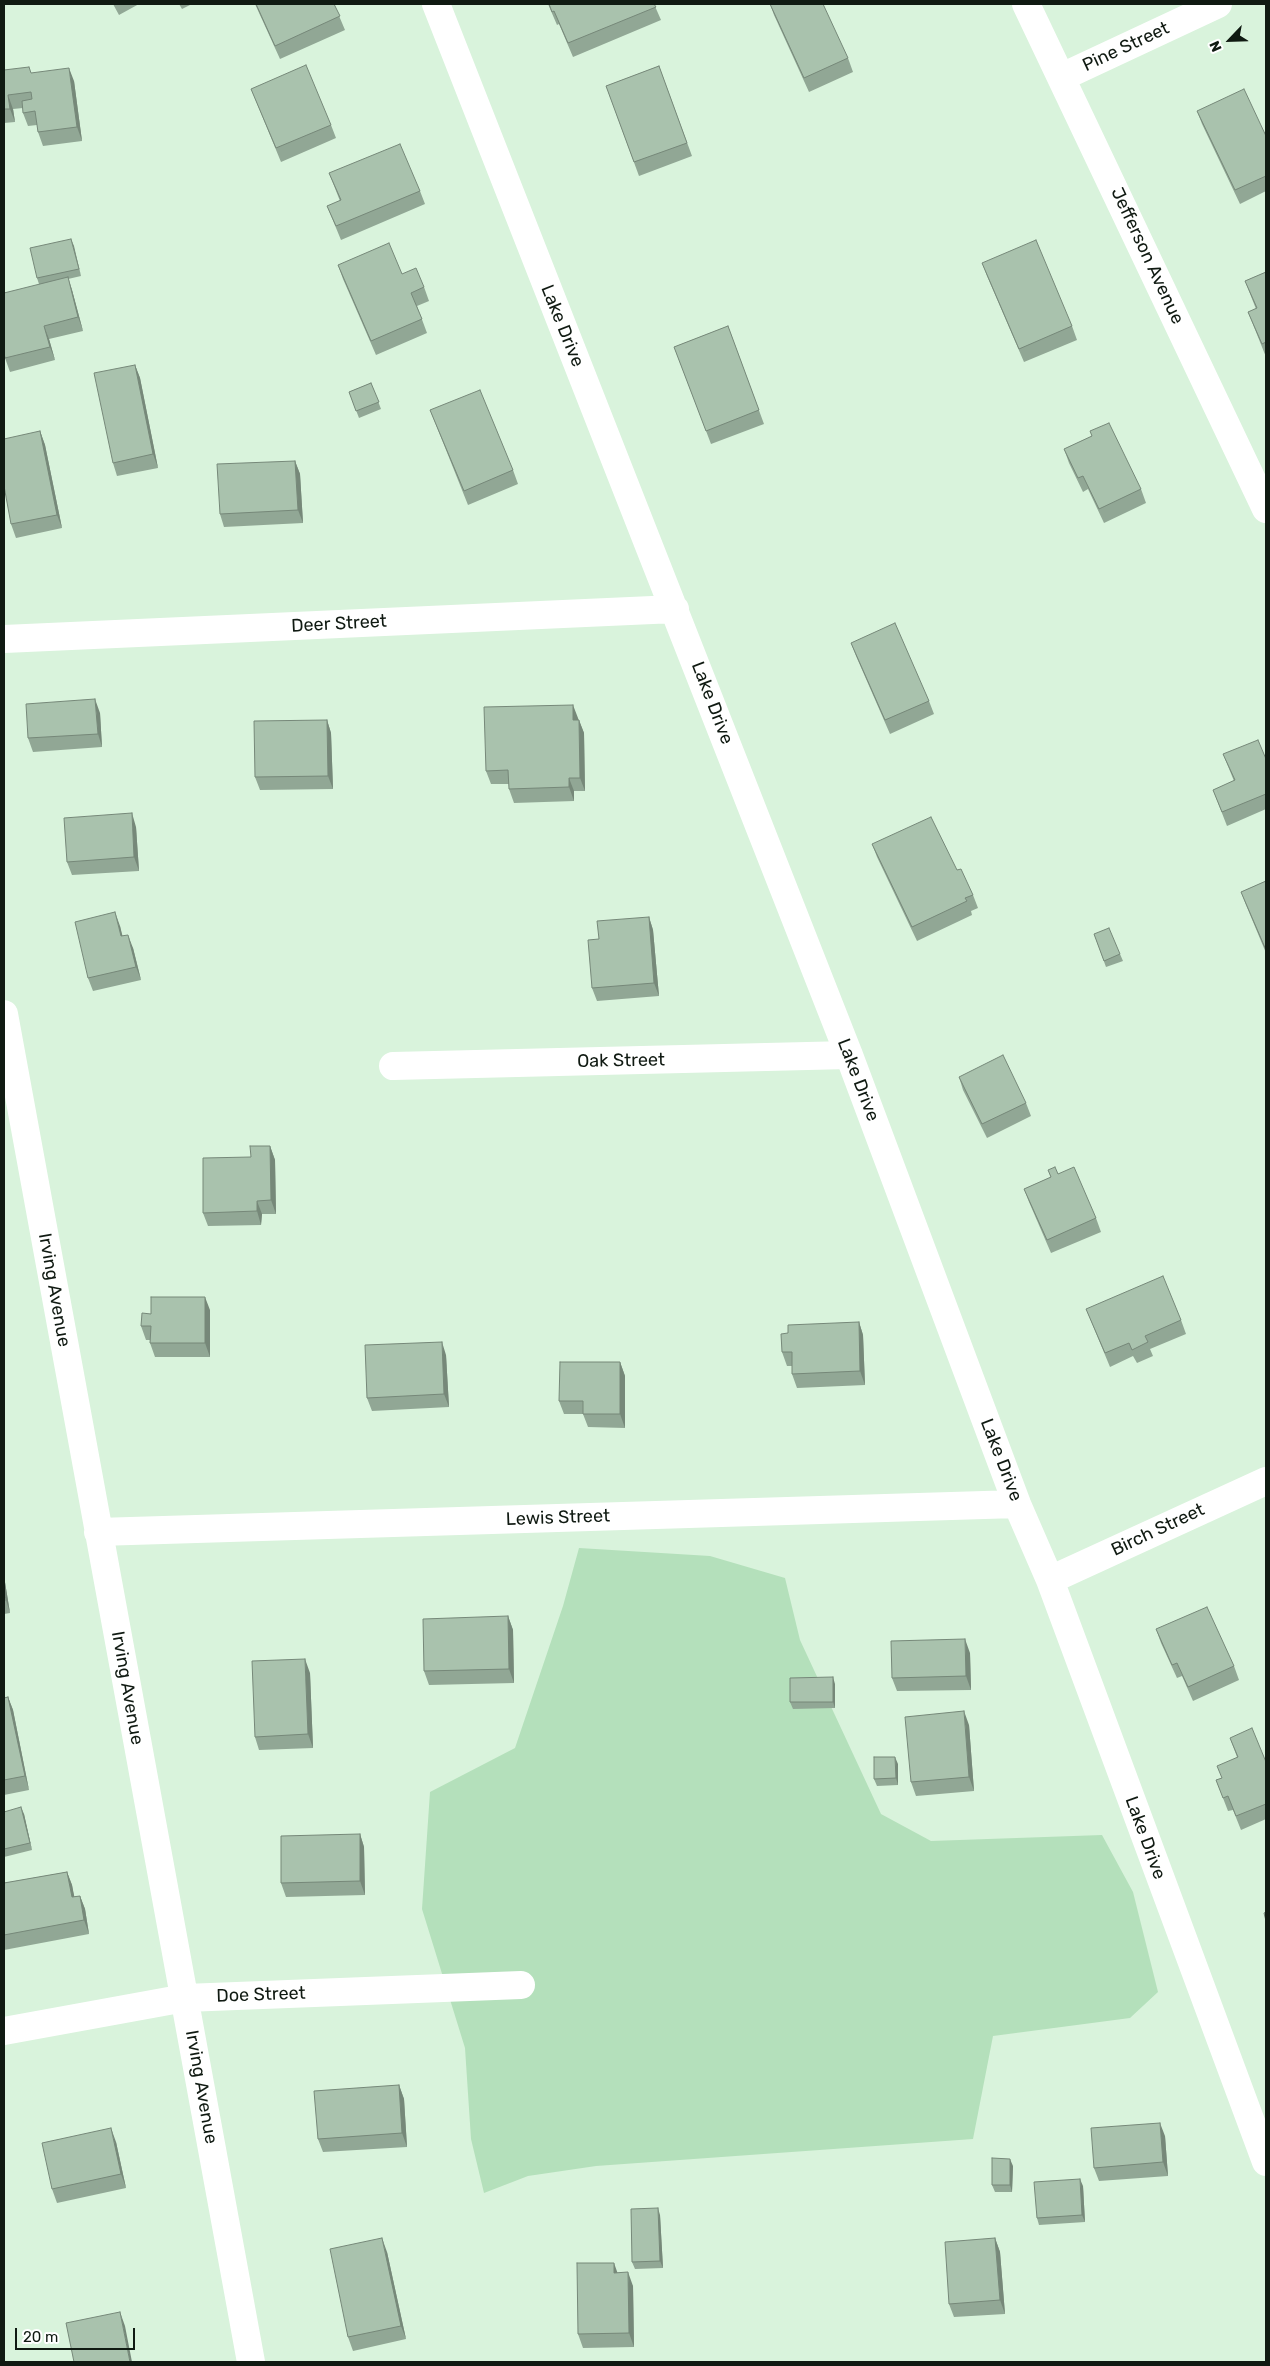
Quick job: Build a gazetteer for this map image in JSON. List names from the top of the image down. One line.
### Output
{"streets":{"street":["Pine Street","Jefferson Avenue","Lake Drive","Deer Street","Oak Street","Irving Avenue","Lewis Street","Birch Street","Doe Street"]},"crossings":[["Pine Street","Jefferson Avenue"],["Lake Drive","Deer Street"],["Lake Drive","Oak Street"],["Lake Drive","Lewis Street"],["Lake Drive","Birch Street"],["Irving Avenue","Lewis Street"],["Irving Avenue","Doe Street"]],"scale_bar":"20 m","north":"bottom left"}
